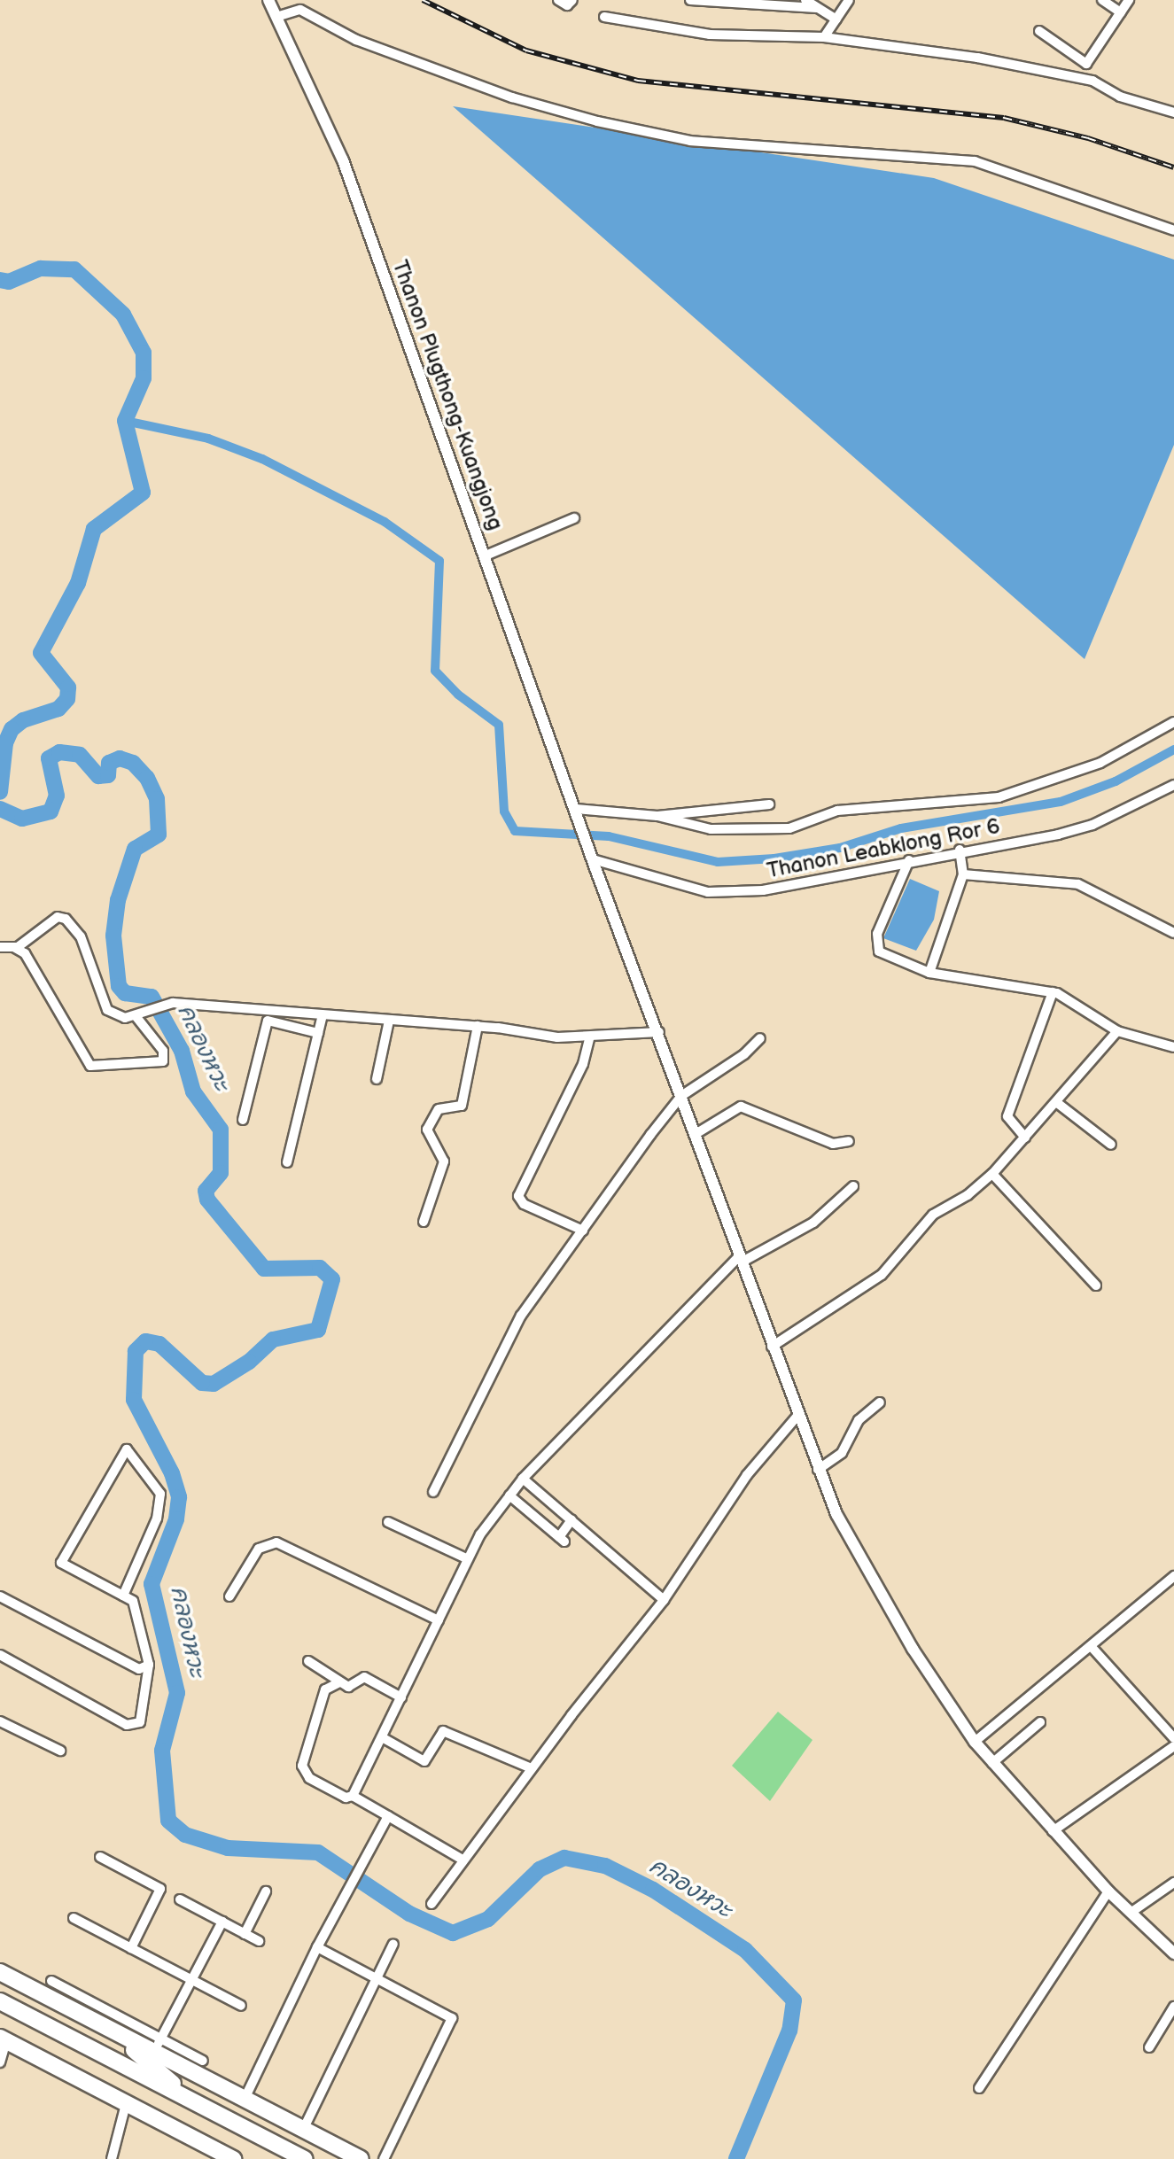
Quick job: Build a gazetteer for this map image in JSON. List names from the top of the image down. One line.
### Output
{"streets":{"street":["Thanon Plugthong-Kuangjong","Thanon Leabklong Ror 6"]},"crossings":[["Thanon Plugthong-Kuangjong","Thanon Leabklong Ror 6"]],"water":["คลองหวะ"]}
